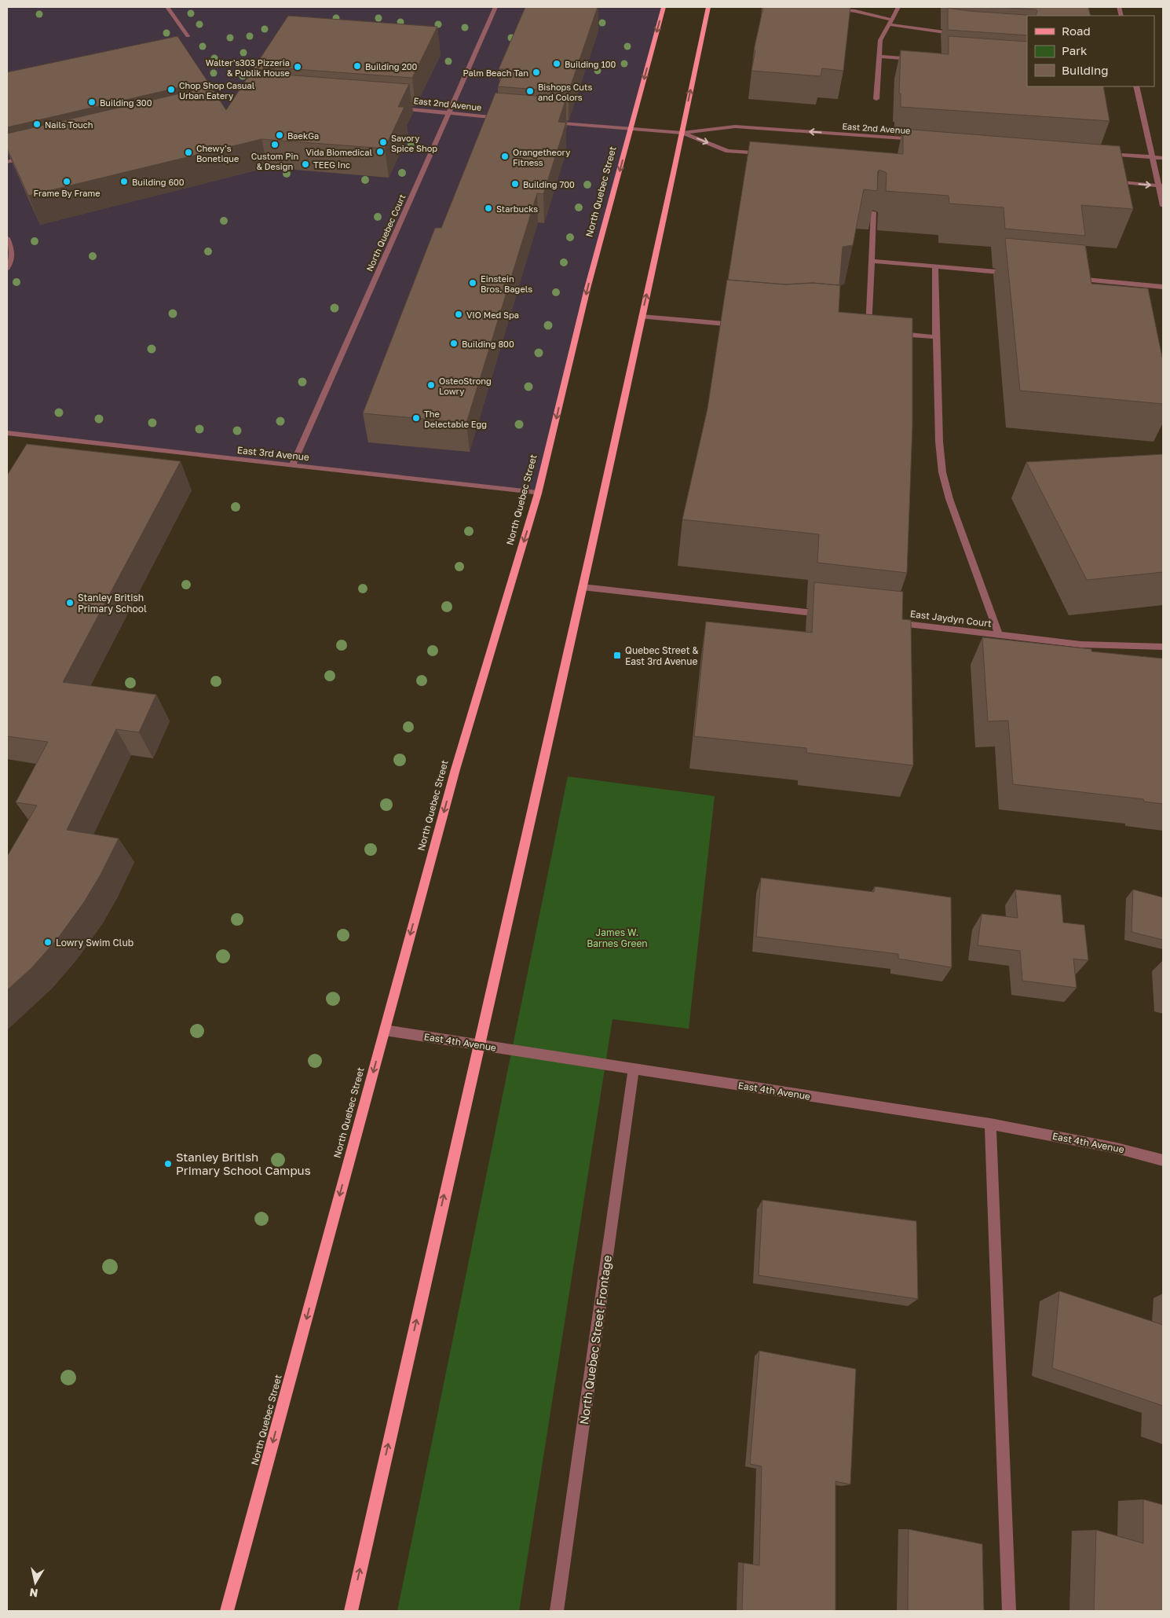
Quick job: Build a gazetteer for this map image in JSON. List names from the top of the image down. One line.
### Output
{"streets":{"main road":["North Quebec Street"],"street":["East 2nd Avenue","North Quebec Court","East 3rd Avenue","East Jaydyn Court","East 4th Avenue","North Quebec Street Frontage"]},"crossings":[["East 2nd Avenue","North Quebec Street"],["East 2nd Avenue","North Quebec Court"],["North Quebec Street","East 3rd Avenue"],["North Quebec Street","East 4th Avenue"],["North Quebec Court","East 3rd Avenue"],["East 4th Avenue","North Quebec Street Frontage"]],"parks":["James W. Barnes Green"],"places":{"other":["Building 100","Building 200","Walter's303 Pizzeria & Publik House","Palm Beach Tan","Chop Shop Casual Urban Eatery","Bishops Cuts and Colors","Building 300","Nails Touch","BaekGa","Savory Spice Shop","Custom Pin & Design","Vida Biomedical","Chewy's Bonetique","Orangetheory Fitness","TEEG Inc","Frame By Frame","Building 600","Building 700","Starbucks","Einstein Bros. Bagels","VIO Med Spa","Building 800","OsteoStrong Lowry","The Delectable Egg","Stanley British Primary School","Lowry Swim Club","Stanley British Primary School Campus"],"transit":["Quebec Street & East 3rd Avenue"]},"legend":["Road","Park","Building"],"north":"bottom"}
